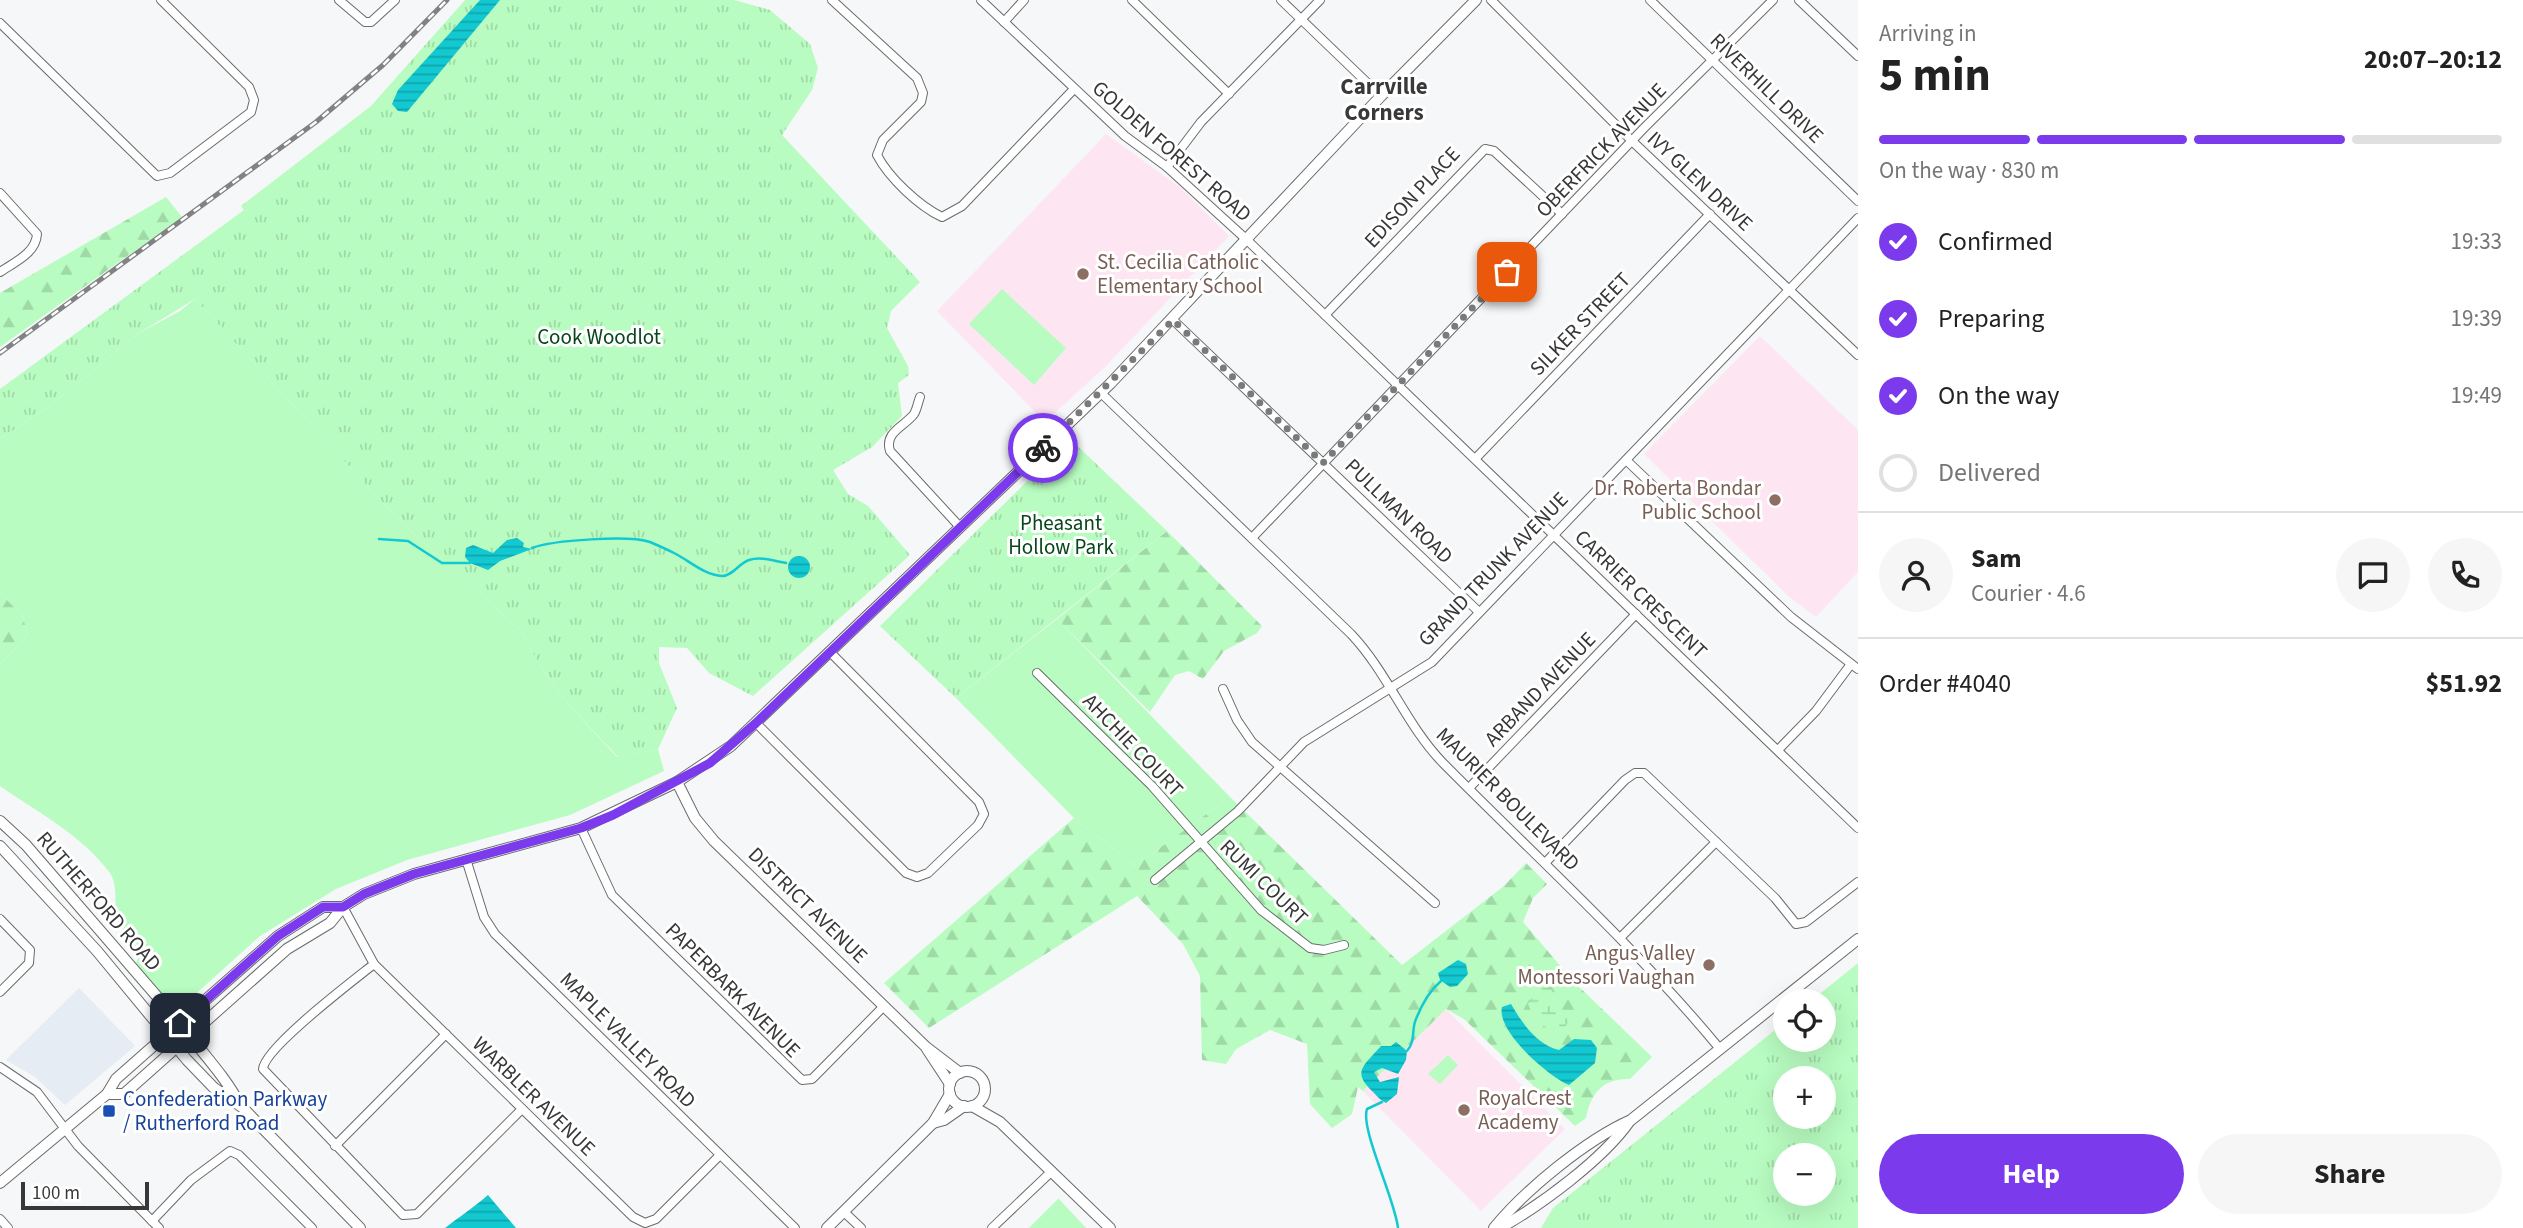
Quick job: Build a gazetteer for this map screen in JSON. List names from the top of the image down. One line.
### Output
{"streets":{"street":["RIVERHILL DRIVE","OBERFRICK AVENUE","GOLDEN FOREST ROAD","IVY GLEN DRIVE","EDISON PLACE","SILKER STREET","PULLMAN ROAD","GRAND TRUNK AVENUE","CARRIER CRESCENT","ARBAND AVENUE","AHCHIE COURT","MAURIER BOULEVARD","RUMI COURT","RUTHERFORD ROAD","DISTRICT AVENUE","PAPERBARK AVENUE","MAPLE VALLEY ROAD","WARBLER AVENUE"]},"crossings":[["RIVERHILL DRIVE","OBERFRICK AVENUE"],["OBERFRICK AVENUE","IVY GLEN DRIVE"],["OBERFRICK AVENUE","EDISON PLACE"],["OBERFRICK AVENUE","PULLMAN ROAD"],["OBERFRICK AVENUE","CARRIER CRESCENT"],["OBERFRICK AVENUE","MAURIER BOULEVARD"],["GOLDEN FOREST ROAD","CARRIER CRESCENT"],["IVY GLEN DRIVE","SILKER STREET"],["IVY GLEN DRIVE","GRAND TRUNK AVENUE"],["EDISON PLACE","CARRIER CRESCENT"],["SILKER STREET","CARRIER CRESCENT"],["PULLMAN ROAD","GRAND TRUNK AVENUE"],["GRAND TRUNK AVENUE","CARRIER CRESCENT"],["GRAND TRUNK AVENUE","AHCHIE COURT"],["GRAND TRUNK AVENUE","MAURIER BOULEVARD"],["GRAND TRUNK AVENUE","RUMI COURT"],["CARRIER CRESCENT","ARBAND AVENUE"],["ARBAND AVENUE","MAURIER BOULEVARD"],["AHCHIE COURT","RUMI COURT"],["DISTRICT AVENUE","PAPERBARK AVENUE"],["MAPLE VALLEY ROAD","WARBLER AVENUE"]],"districts":["Carrville Corners"],"parks":["Cook Woodlot","Pheasant Hollow Park"],"places":{"other":["St. Cecilia Catholic Elementary School","Dr. Roberta Bondar Public School","Angus Valley Montessori Vaughan","RoyalCrest Academy"],"transit":["Confederation Parkway / Rutherford Road"]},"scale_bar":"100 m","page":{"heading":["5 min","Arriving in","20:07–20:12"],"panel":["Sam","Courier · 4.6","Order #4040","$51.92"],"bar":"On the way · 830 m","list":[["Confirmed","19:33"],["Preparing","19:39"],["On the way","19:49"],"Delivered"],"map_buttons":["+","−"],"buttons":["Help","Share"],"scale":"100 m"}}
